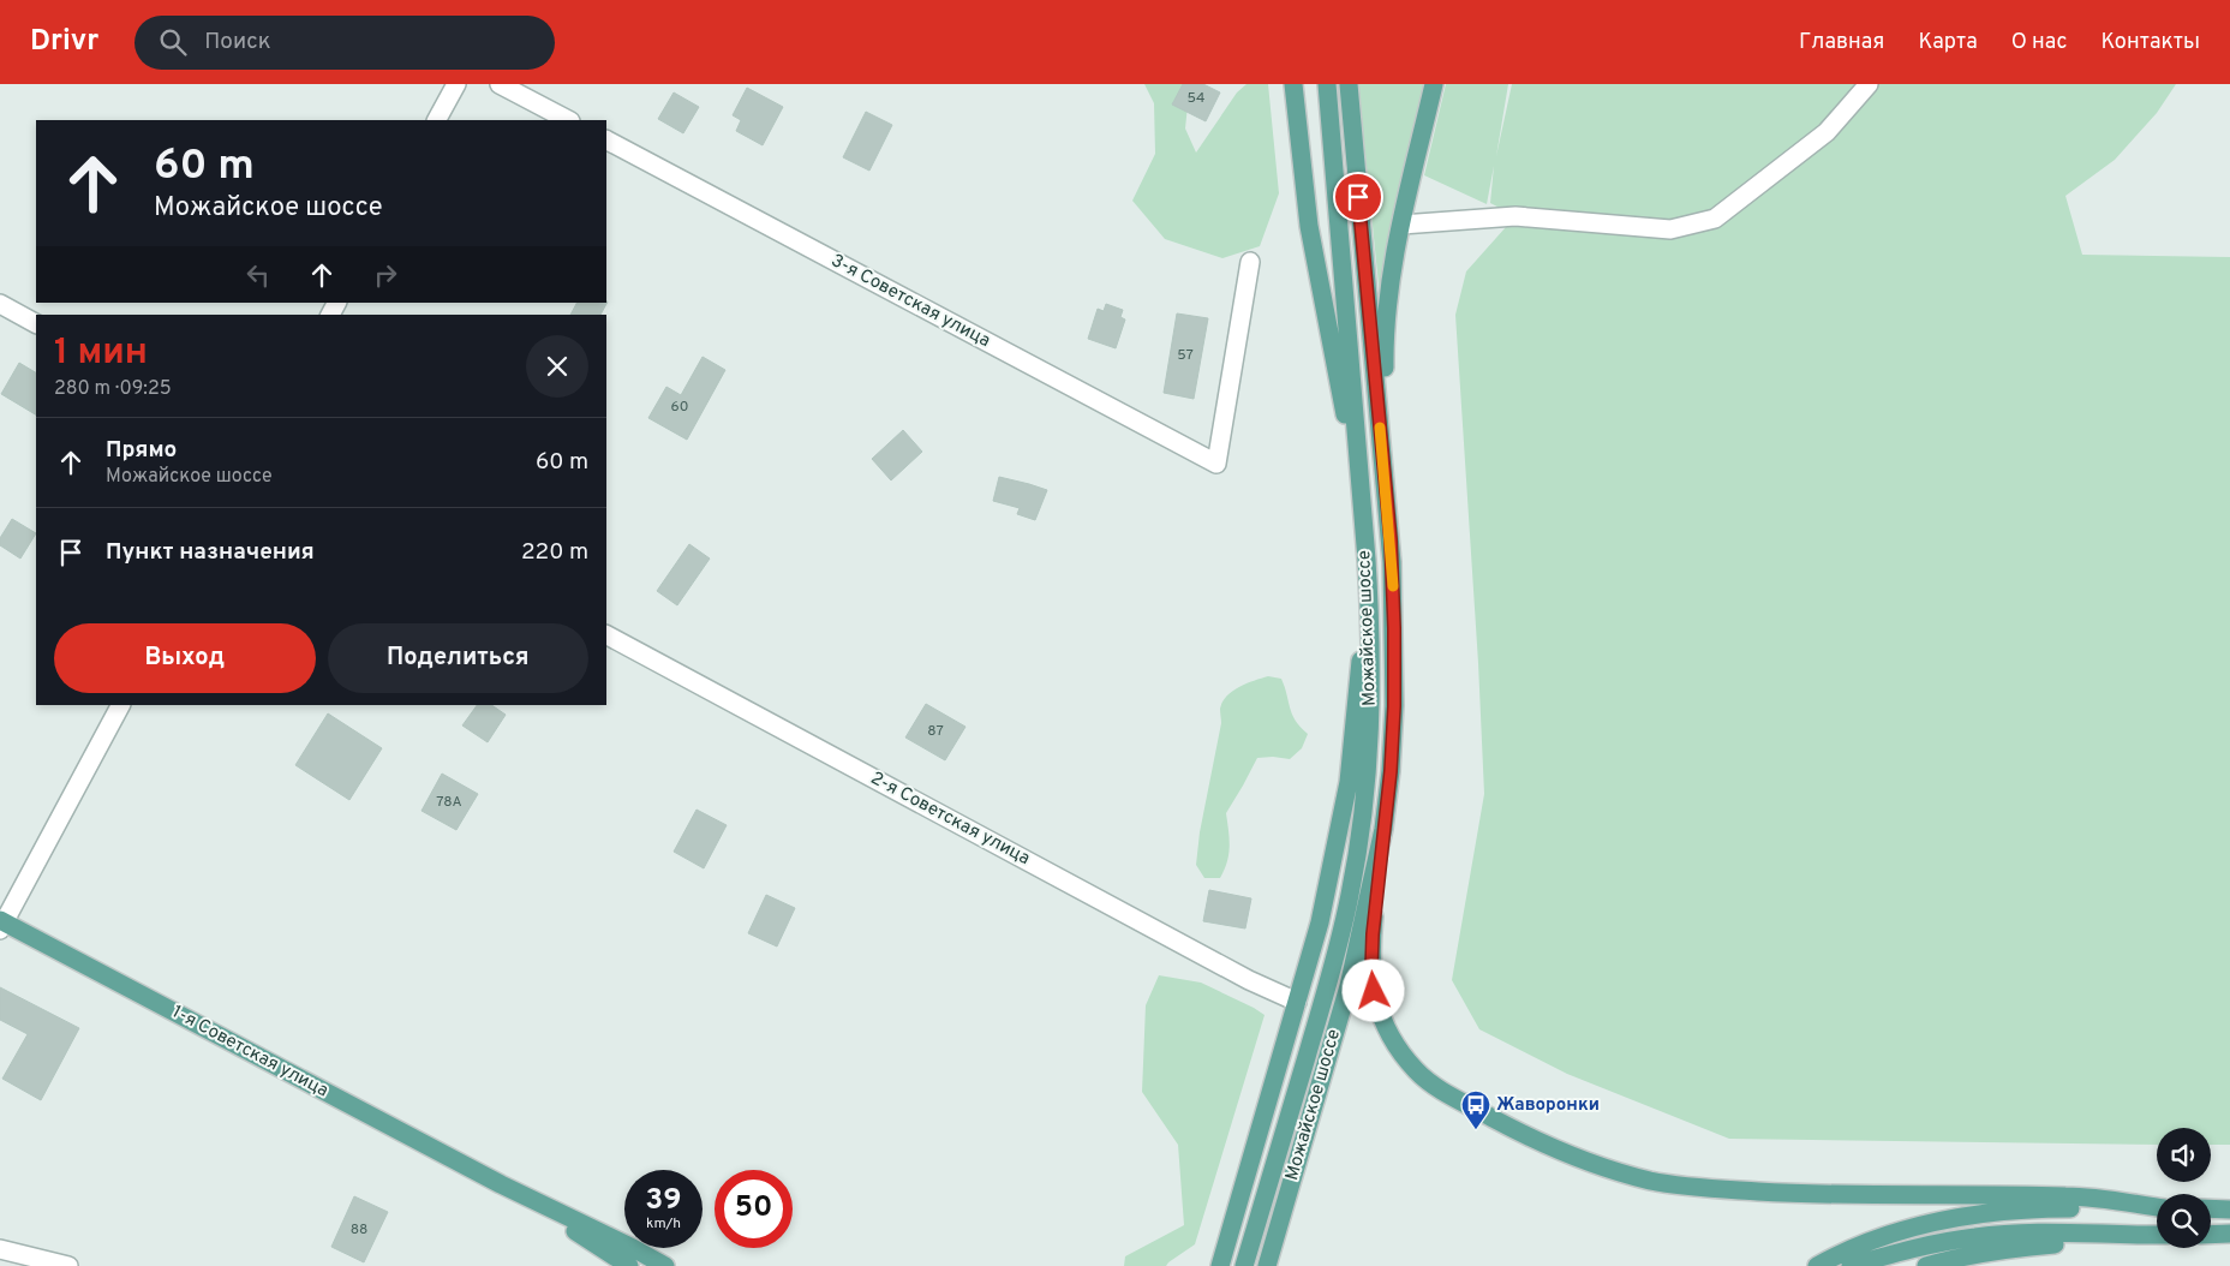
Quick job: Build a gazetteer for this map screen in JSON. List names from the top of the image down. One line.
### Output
{"streets":{"main road":["Можайское шоссе","1-я Советская улица"],"street":["3-я Советская улица","2-я Советская улица"]},"places":{"bus stop":["Жаворонки"]},"house_numbers":["54","57","60","87","78А","88"],"page":{"header":"Drivr","search":"Поиск","nav":["Главная","Карта","О нас","Контакты"],"turn":["60 m","Можайское шоссе"],"heading":["1 мин","280 m · 09:25"],"list":[{"name":"Прямо","note":"Можайское шоссе","value":"60 m"},{"name":"Пункт назначения","value":"220 m"}],"buttons":["Выход","Поделиться"],"speed":"39 km/h","limit":"50"}}
